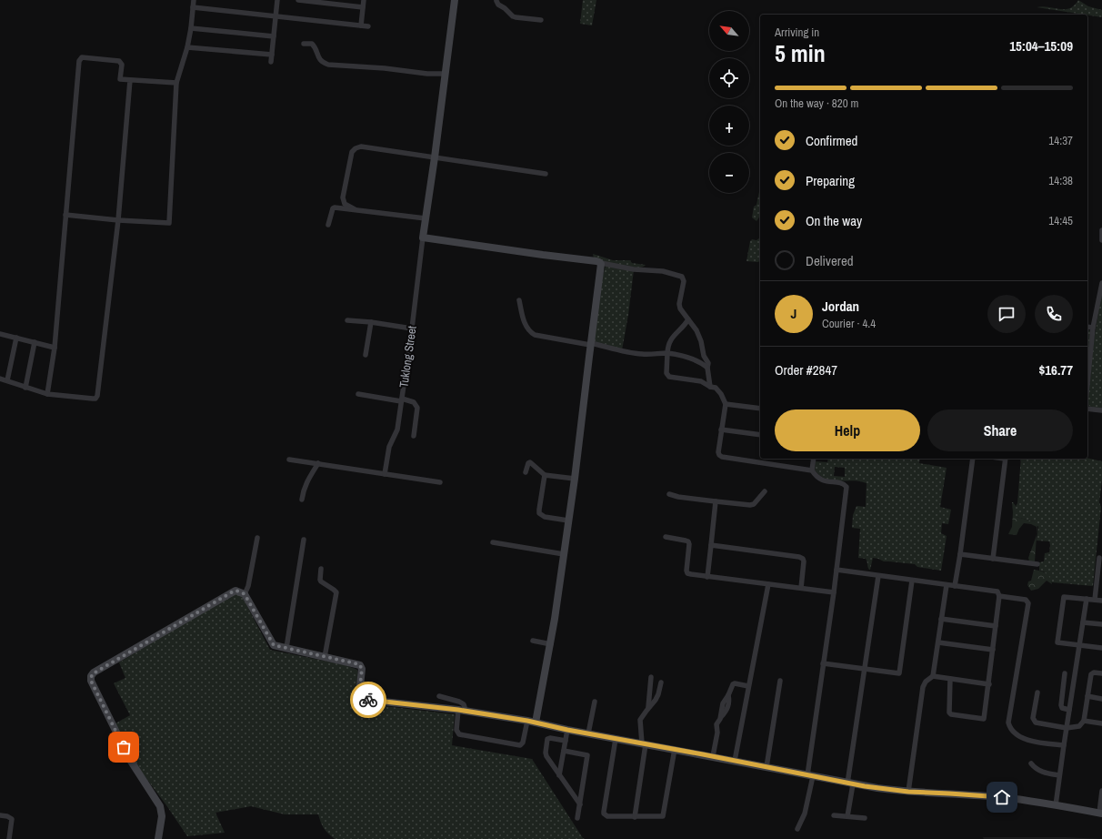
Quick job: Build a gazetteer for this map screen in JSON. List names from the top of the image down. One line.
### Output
{"streets":{"street":["Tuklong Street"]},"north":"top left","page":{"map_buttons":["+","−"],"heading":["5 min","Arriving in","15:04–15:09"],"panel":["Jordan","Courier · 4.4","Order #2847","$16.77"],"bar":"On the way · 820 m","list":[["Confirmed","14:37"],["Preparing","14:38"],["On the way","14:45"],"Delivered"],"round":"J","buttons":["Help","Share"]}}
